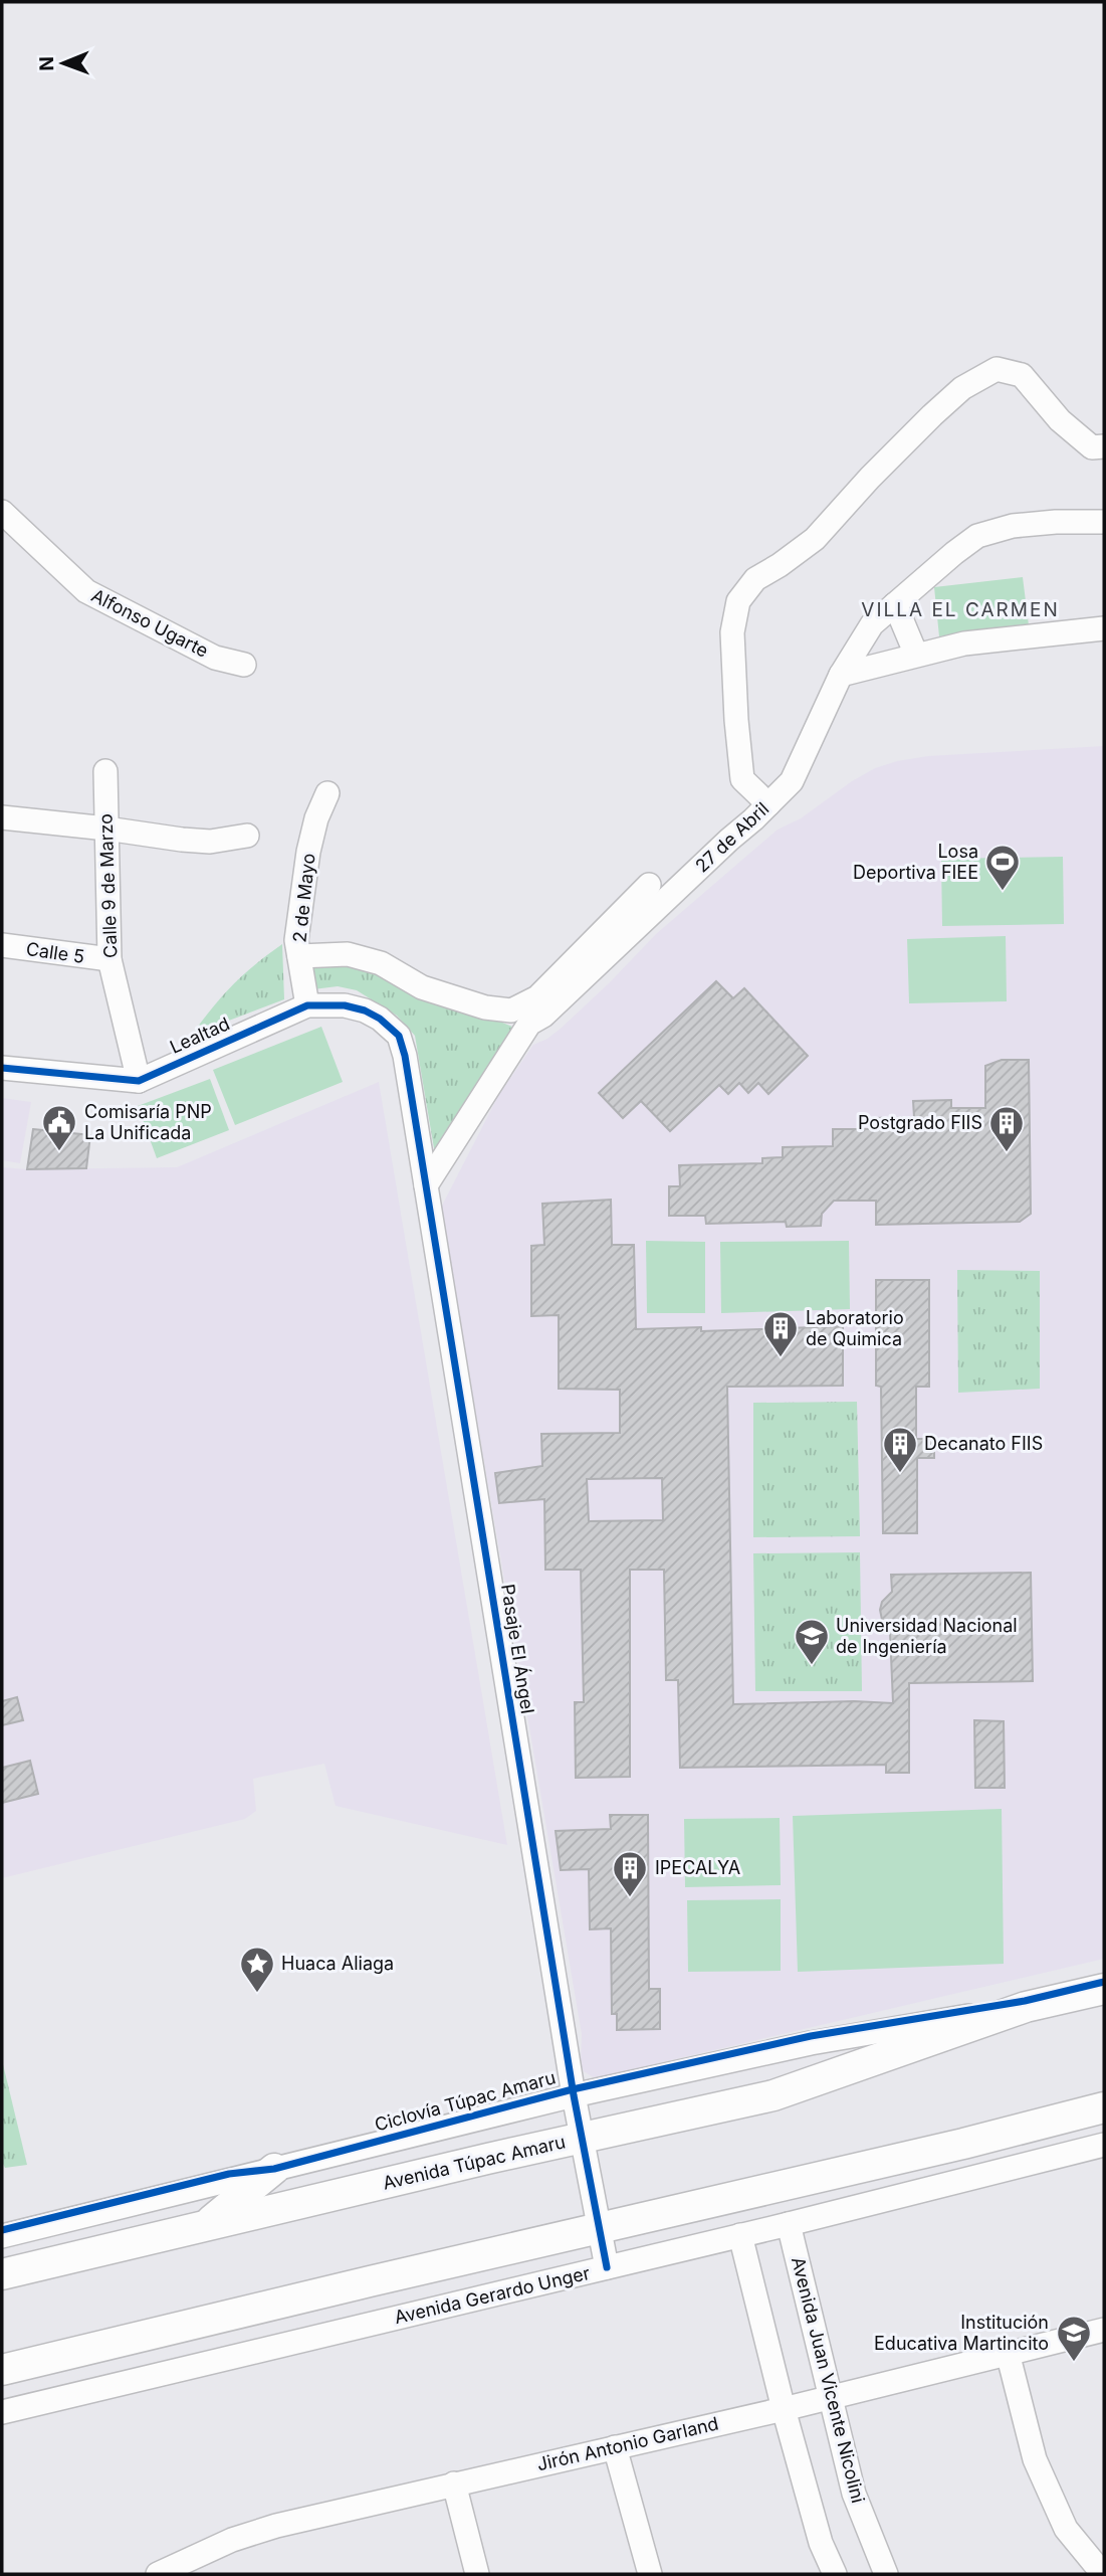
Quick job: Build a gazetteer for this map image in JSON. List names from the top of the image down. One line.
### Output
{"streets":{"main road":["Avenida Túpac Amaru"],"street":["Alfonso Ugarte","27 de Abril","Calle 9 de Marzo","2 de Mayo","Calle 5","Lealtad","Pasaje El Ángel","Avenida Gerardo Unger","Avenida Juan Vicente Nicolini","Jirón Antonio Garland"],"cycle path":["Ciclovía Túpac Amaru"]},"crossings":[["27 de Abril","Pasaje El Ángel"],["Calle 9 de Marzo","Calle 5"],["Calle 9 de Marzo","Lealtad"],["2 de Mayo","Lealtad"],["Lealtad","Pasaje El Ángel"],["Pasaje El Ángel","Avenida Túpac Amaru"],["Pasaje El Ángel","Avenida Gerardo Unger"],["Avenida Gerardo Unger","Avenida Juan Vicente Nicolini"],["Avenida Juan Vicente Nicolini","Jirón Antonio Garland"]],"districts":["VILLA EL CARMEN"],"places":{"sports":["Losa Deportiva FIEE"],"public building":["Comisaría PNP La Unificada"],"building":["Postgrado FIIS","Laboratorio de Quimica","Decanato FIIS","IPECALYA"],"school or university":["Universidad Nacional de Ingeniería","Institución Educativa Martincito"],"place":["Huaca Aliaga"]},"north":"left"}
